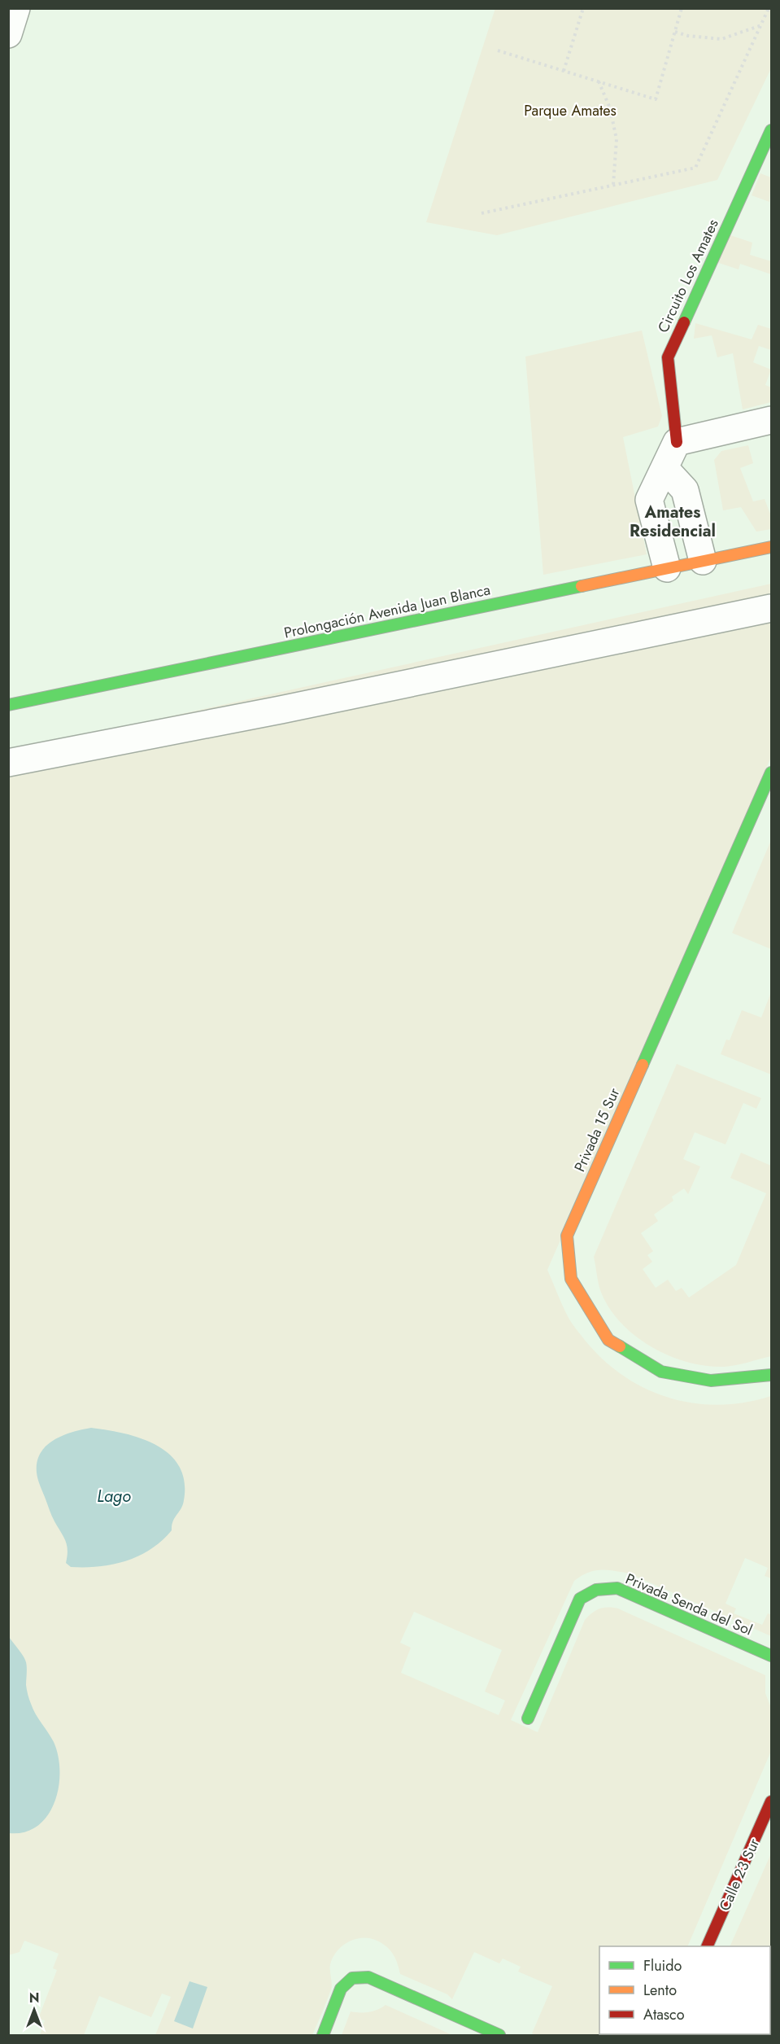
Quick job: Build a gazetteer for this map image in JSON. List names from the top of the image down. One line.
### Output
{"streets":{"street":["Circuito Los Amates","Prolongación Avenida Juan Blanca","Privada 15 Sur","Privada Senda del Sol","Calle 23 Sur"]},"districts":["Amates Residencial"],"water":["Lago"],"parks":["Parque Amates"],"legend":["Fluido","Lento","Atasco"],"north":"top"}
